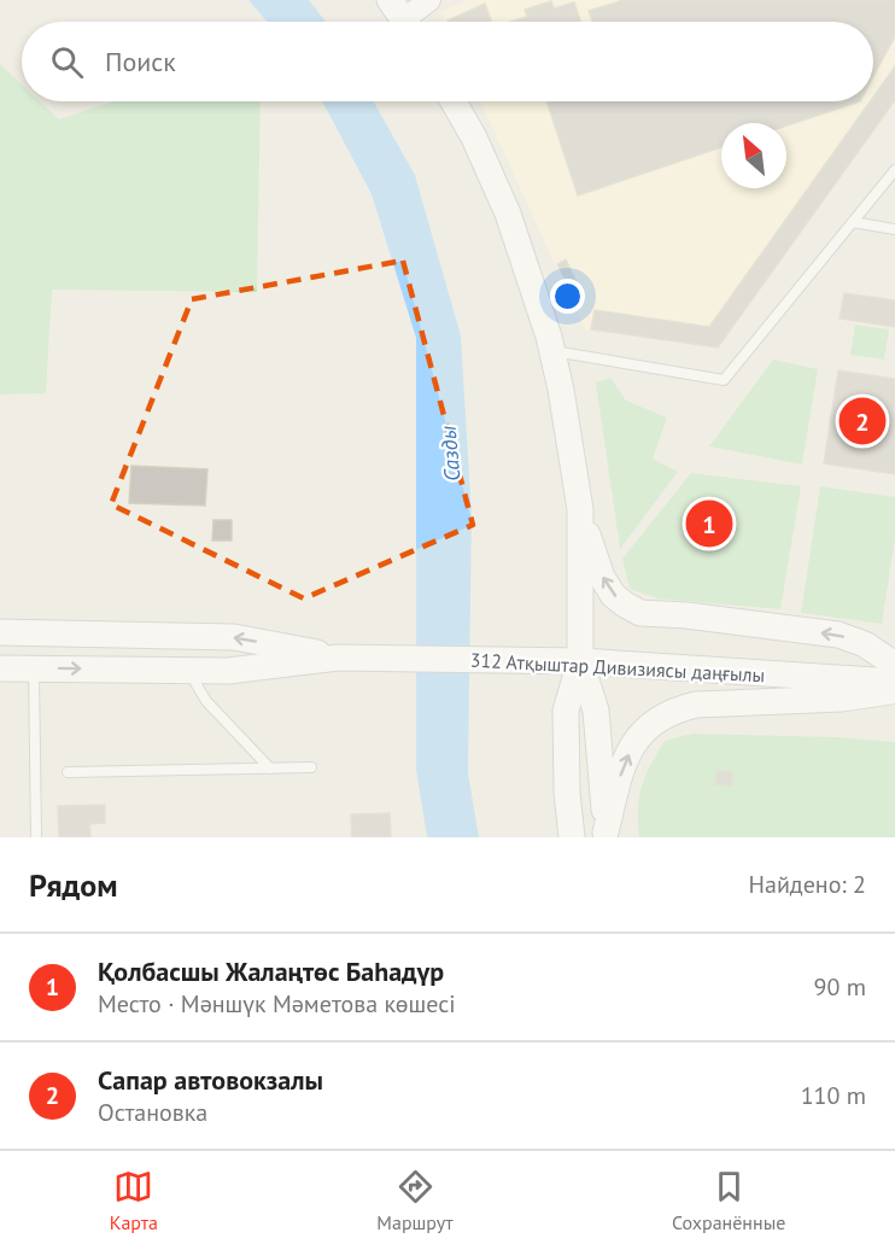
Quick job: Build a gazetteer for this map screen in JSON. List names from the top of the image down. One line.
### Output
{"streets":{"main road":["312 Атқыштар Дивизиясы даңғылы"]},"water":["Сазды"],"north":"top left","page":{"search":"Поиск","pins":["2","1"],"heading":["Рядом","Найдено: 2"],"list":[{"mark":"1","name":"Қолбасшы Жалаңтөс Баһадүр","note":"Место · Мәншүк Мәметова көшесі","value":"90 m"},{"mark":"2","name":"Сапар автовокзалы","note":"Остановка","value":"110 m"}],"nav":["Карта","Маршрут","Сохранённые"]}}
